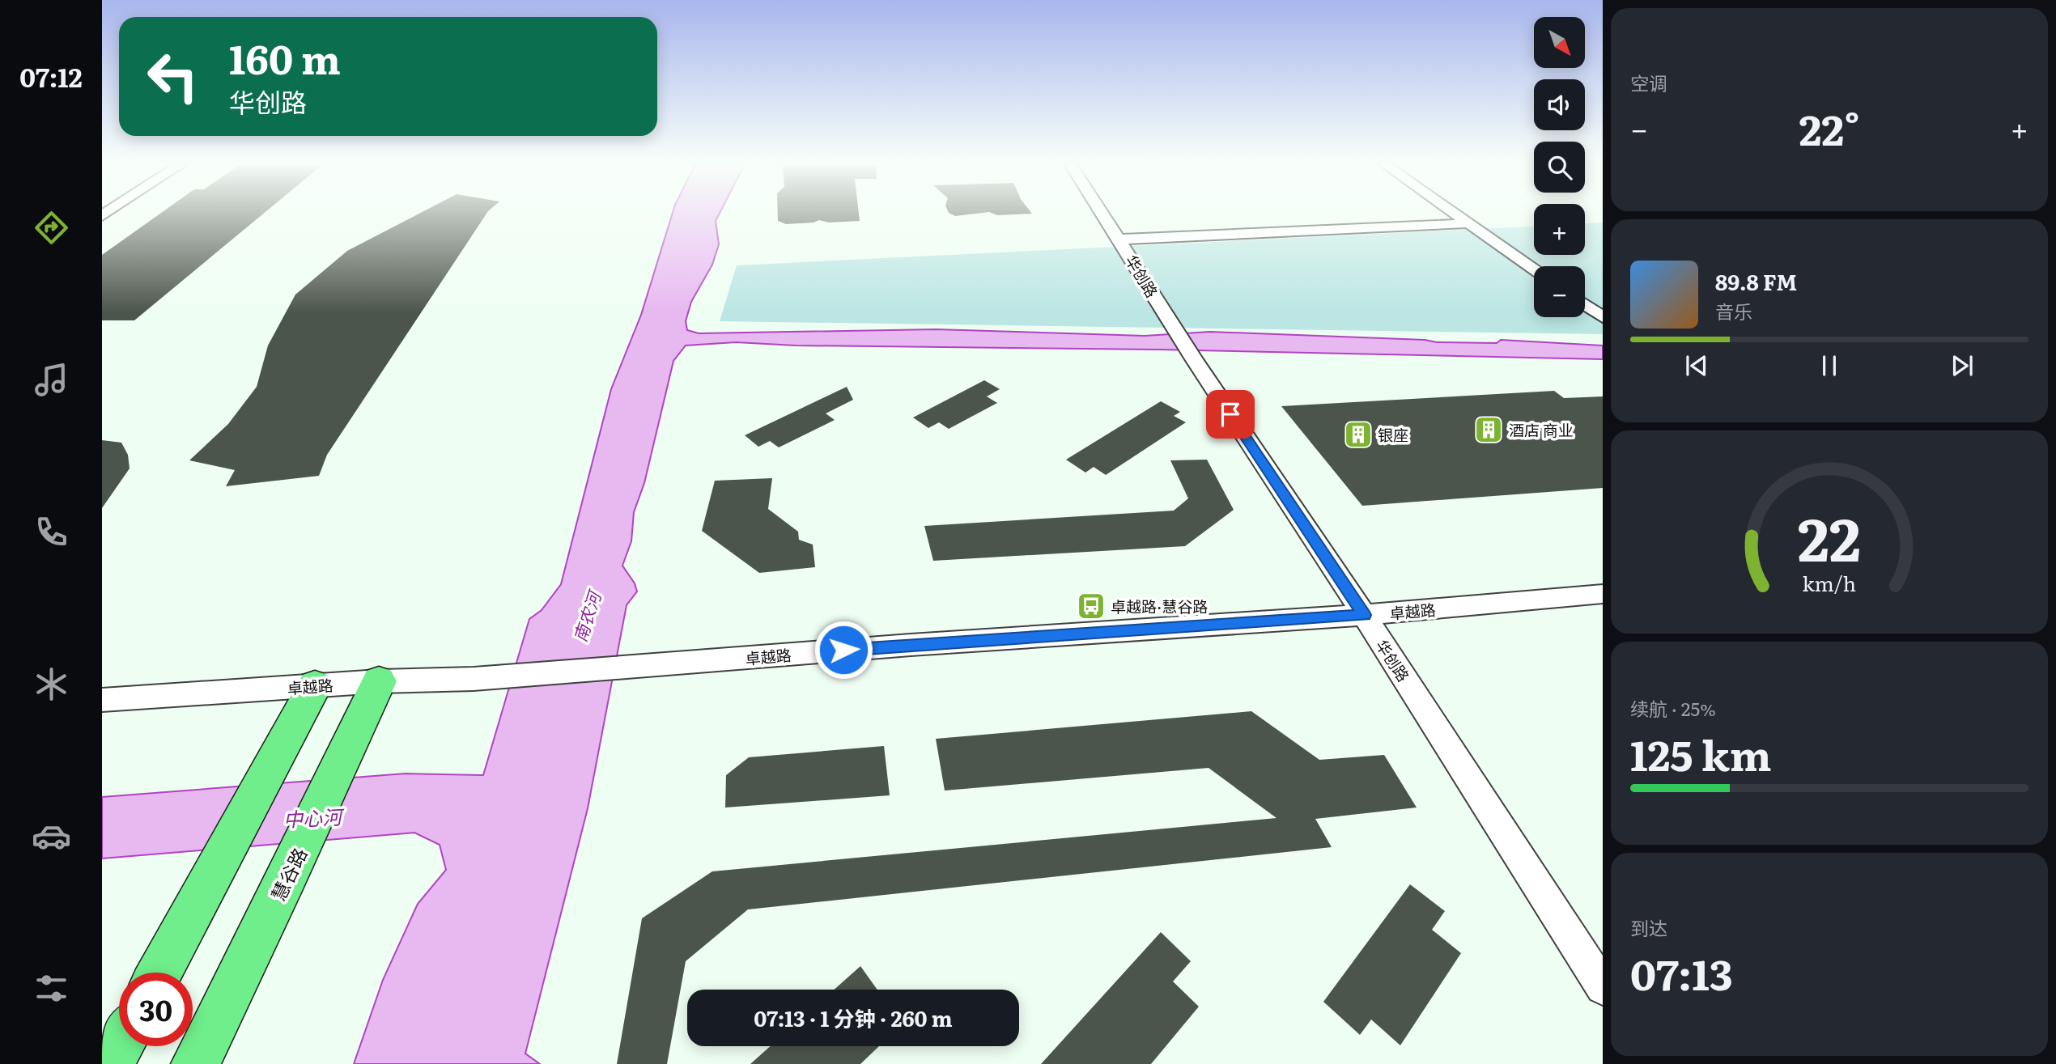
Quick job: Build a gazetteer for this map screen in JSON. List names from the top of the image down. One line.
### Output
{"streets":{"main road":["慧谷路"],"street":["华创路","卓越路"]},"crossings":[["华创路","卓越路"],["卓越路","慧谷路"]],"water":["南农河","中心河"],"places":{"building":["酒店 商业","银座"],"bus stop":["卓越路·慧谷路"]},"north":"bottom right","page":{"tabs":"07:12","tile":["空调",["续航 · 25%","125 km"],["到达","07:13"]],"map_buttons":["+","−"],"turn":["160 m","华创路"],"heat":["−","22°","+"],"song":["89.8 FM","音乐"],"limit":"30","trip":"07:13 · 1 分钟 · 260 m","gauge":["22","km/h"]}}
